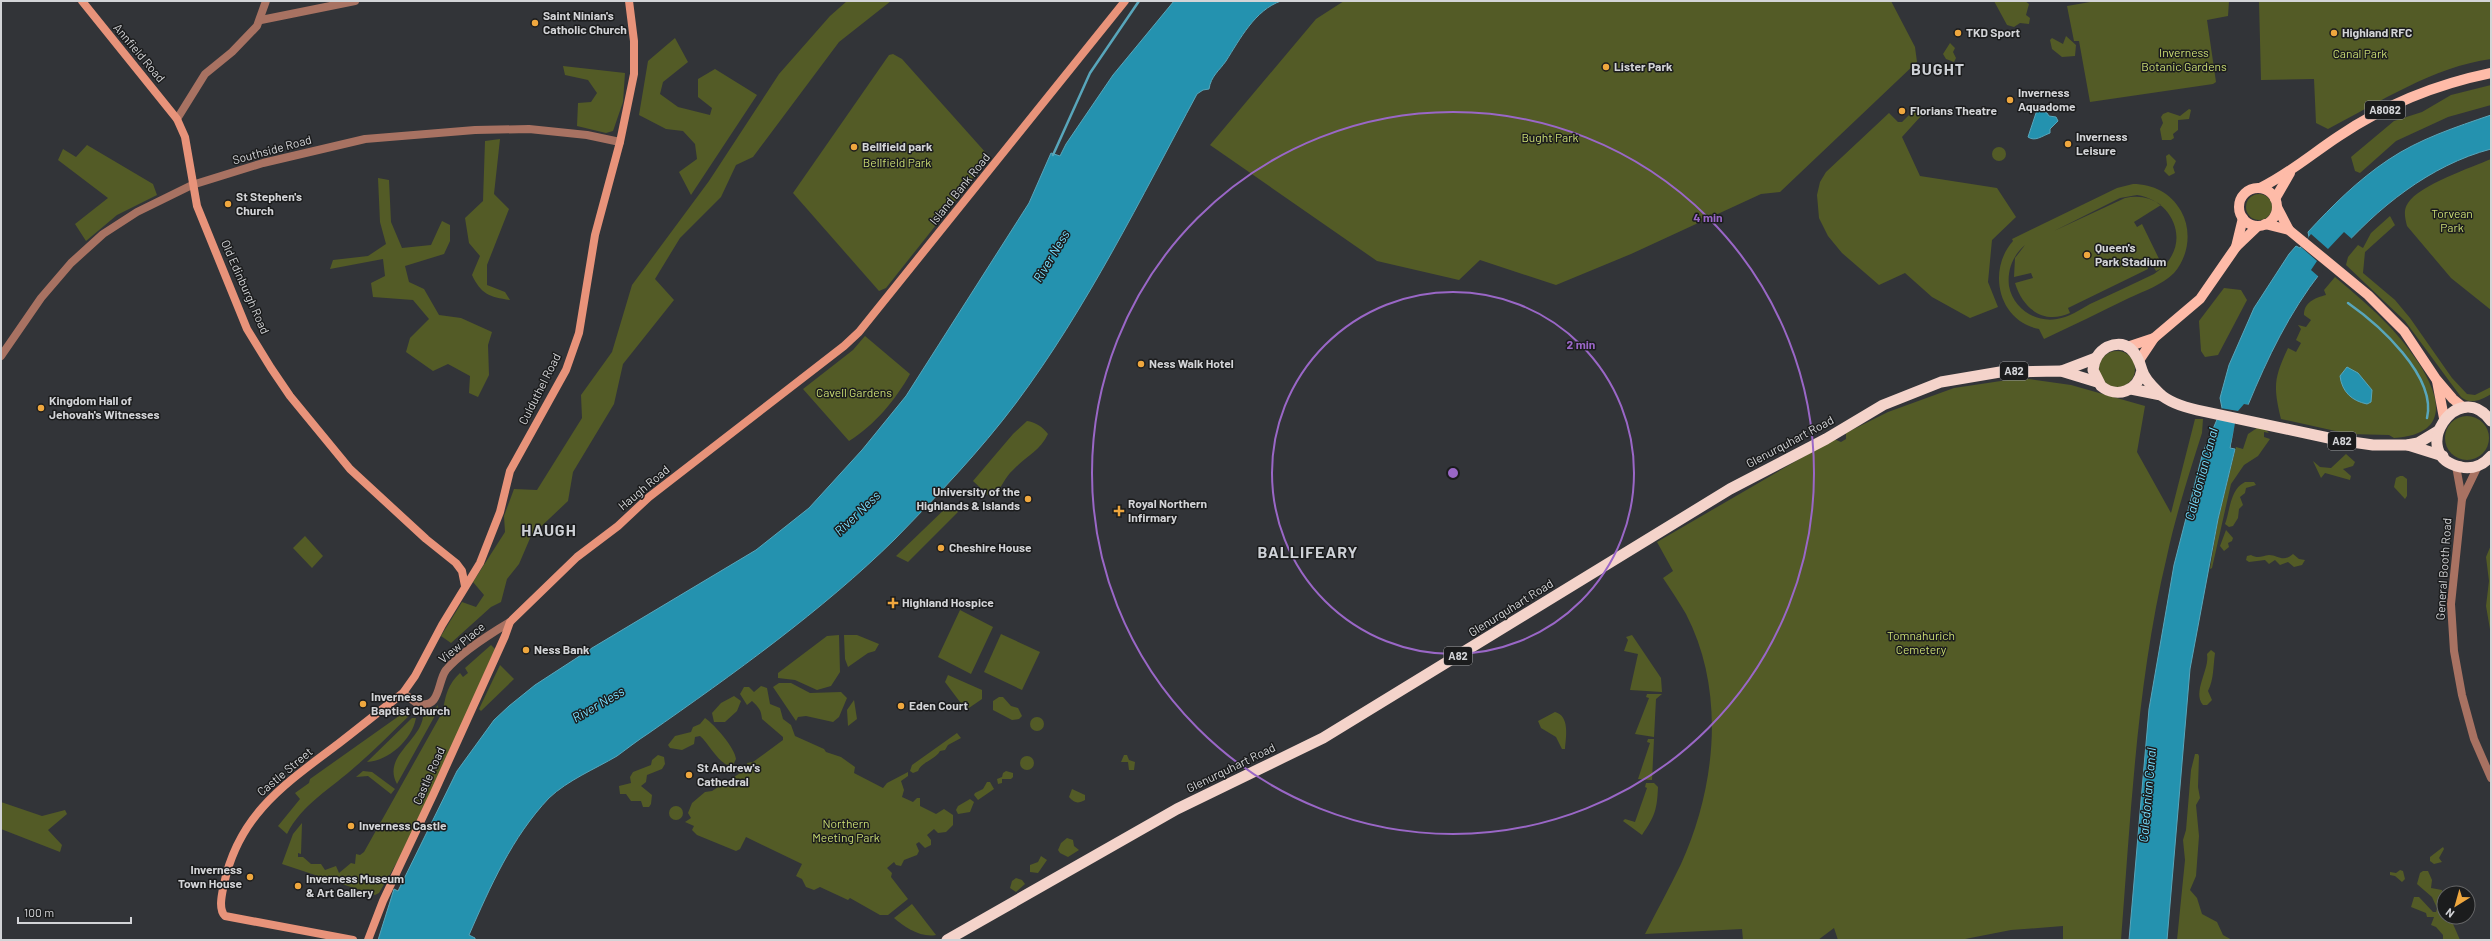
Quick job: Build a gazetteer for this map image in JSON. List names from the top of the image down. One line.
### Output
{"streets":{"highway":["A82","Glenurquhart Road"],"main road":["Annfield Road","A8082","Island Bank Road","Old Edinburgh Road","Culduthel Road","Haugh Road","Castle Street","Castle Road"],"street":["Southside Road","General Booth Road","View Place"]},"crossings":[["Annfield Road","Old Edinburgh Road"],["Southside Road","Old Edinburgh Road"],["Southside Road","Culduthel Road"],["Island Bank Road","Haugh Road"],["Old Edinburgh Road","Culduthel Road"],["A82","Glenurquhart Road"],["Culduthel Road","View Place"],["Culduthel Road","Castle Street"],["Haugh Road","View Place"],["Haugh Road","Castle Road"],["View Place","Castle Street"],["View Place","Castle Road"]],"districts":["BUGHT","HAUGH","BALLIFEARY"],"water":["River Ness","Caledonian Canal"],"parks":["Inverness Botanic Gardens","Canal Park","Bught Park","Bellfield Park","Torvean Park","Cavell Gardens","Tomnahurich Cemetery","Northern Meeting Park"],"places":{"other":["Saint Ninian's Catholic Church","TKD Sport","Highland RFC","Lister Park","Inverness Aquadome","Florians Theatre","Inverness Leisure","Bellfield park","St Stephen's Church","Queen's Park Stadium","Ness Walk Hotel","Kingdom Hall of Jehovah's Witnesses","University of the Highlands & Islands","Cheshire House","Ness Bank","Inverness Baptist Church","Eden Court","St Andrew's Cathedral","Inverness Castle","Inverness Town House","Inverness Museum & Art Gallery"],"health":["Royal Northern Infirmary","Highland Hospice"]},"scale_bar":"100 m","north":"bottom left","rings":["4 min","2 min"]}
